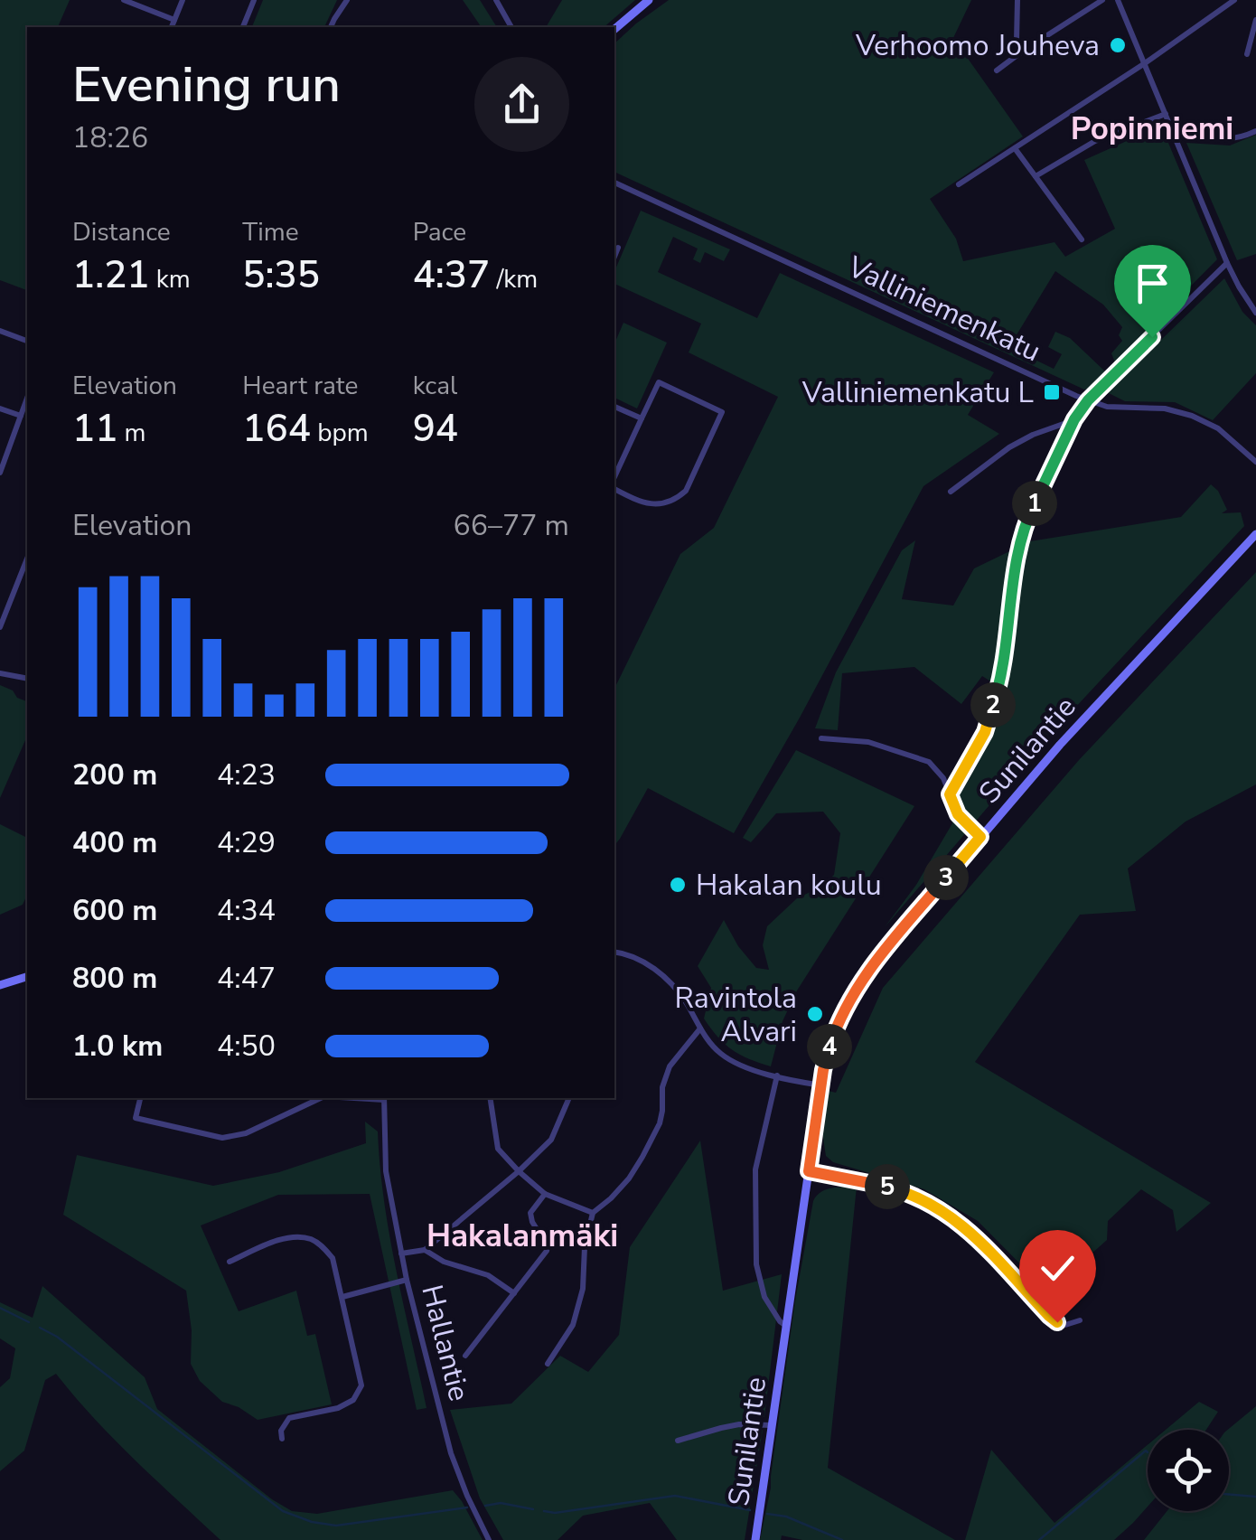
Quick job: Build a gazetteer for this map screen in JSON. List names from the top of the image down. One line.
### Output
{"streets":{"street":["Valliniemenkatu","Sunilantie","Hallantie"]},"districts":["Popinniemi","Hakalanmäki"],"places":{"other":["Verhoomo Jouheva","Hakalan koulu","Ravintola Alvari"],"transit":["Valliniemenkatu L"]},"page":{"heading":["Evening run","18:26"],"stats":[["Distance","1.21 km"],["Time","5:35"],["Pace","4:37 /km"],["Elevation","11 m"],["Heart rate","164 bpm"],["kcal","94"]],"pins":["1","2","3","4","5"],"chart":["Elevation","66–77 m"],"list":[{"name":"200 m","note":"4:23"},{"name":"400 m","note":"4:29"},{"name":"600 m","note":"4:34"},{"name":"800 m","note":"4:47"},{"name":"1.0 km","note":"4:50"}]}}
